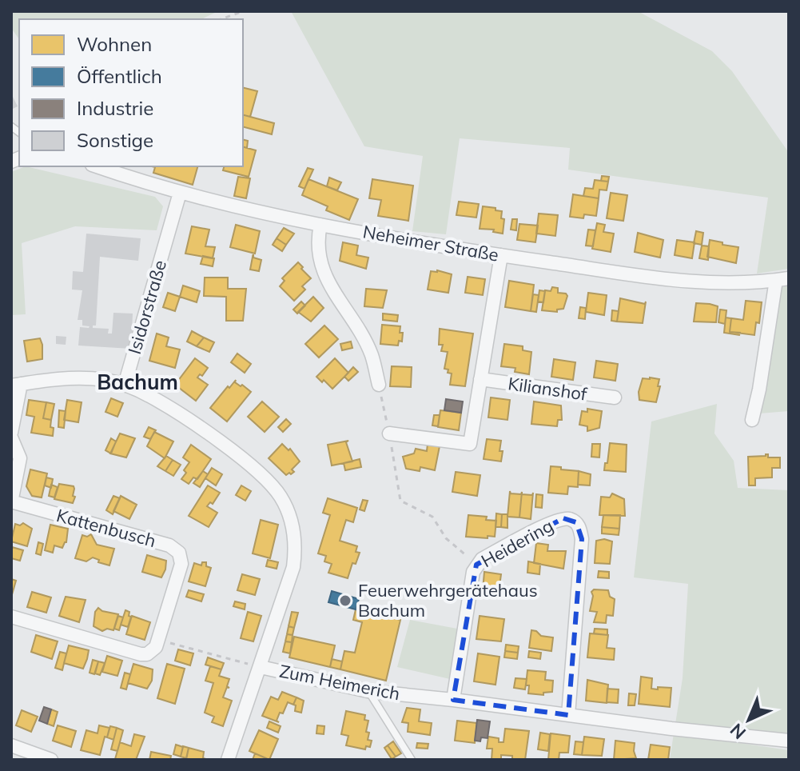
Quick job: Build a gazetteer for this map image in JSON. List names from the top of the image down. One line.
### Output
{"streets":{"street":["Neheimer Straße","Isidorstraße","Kilianshof","Kattenbusch","Heidering","Zum Heimerich"]},"crossings":[["Neheimer Straße","Isidorstraße"],["Isidorstraße","Zum Heimerich"],["Heidering","Zum Heimerich"]],"districts":["Bachum"],"places":["Feuerwehrgerätehaus Bachum"],"legend":["Wohnen","Öffentlich","Industrie","Sonstige"],"north":"bottom left"}
